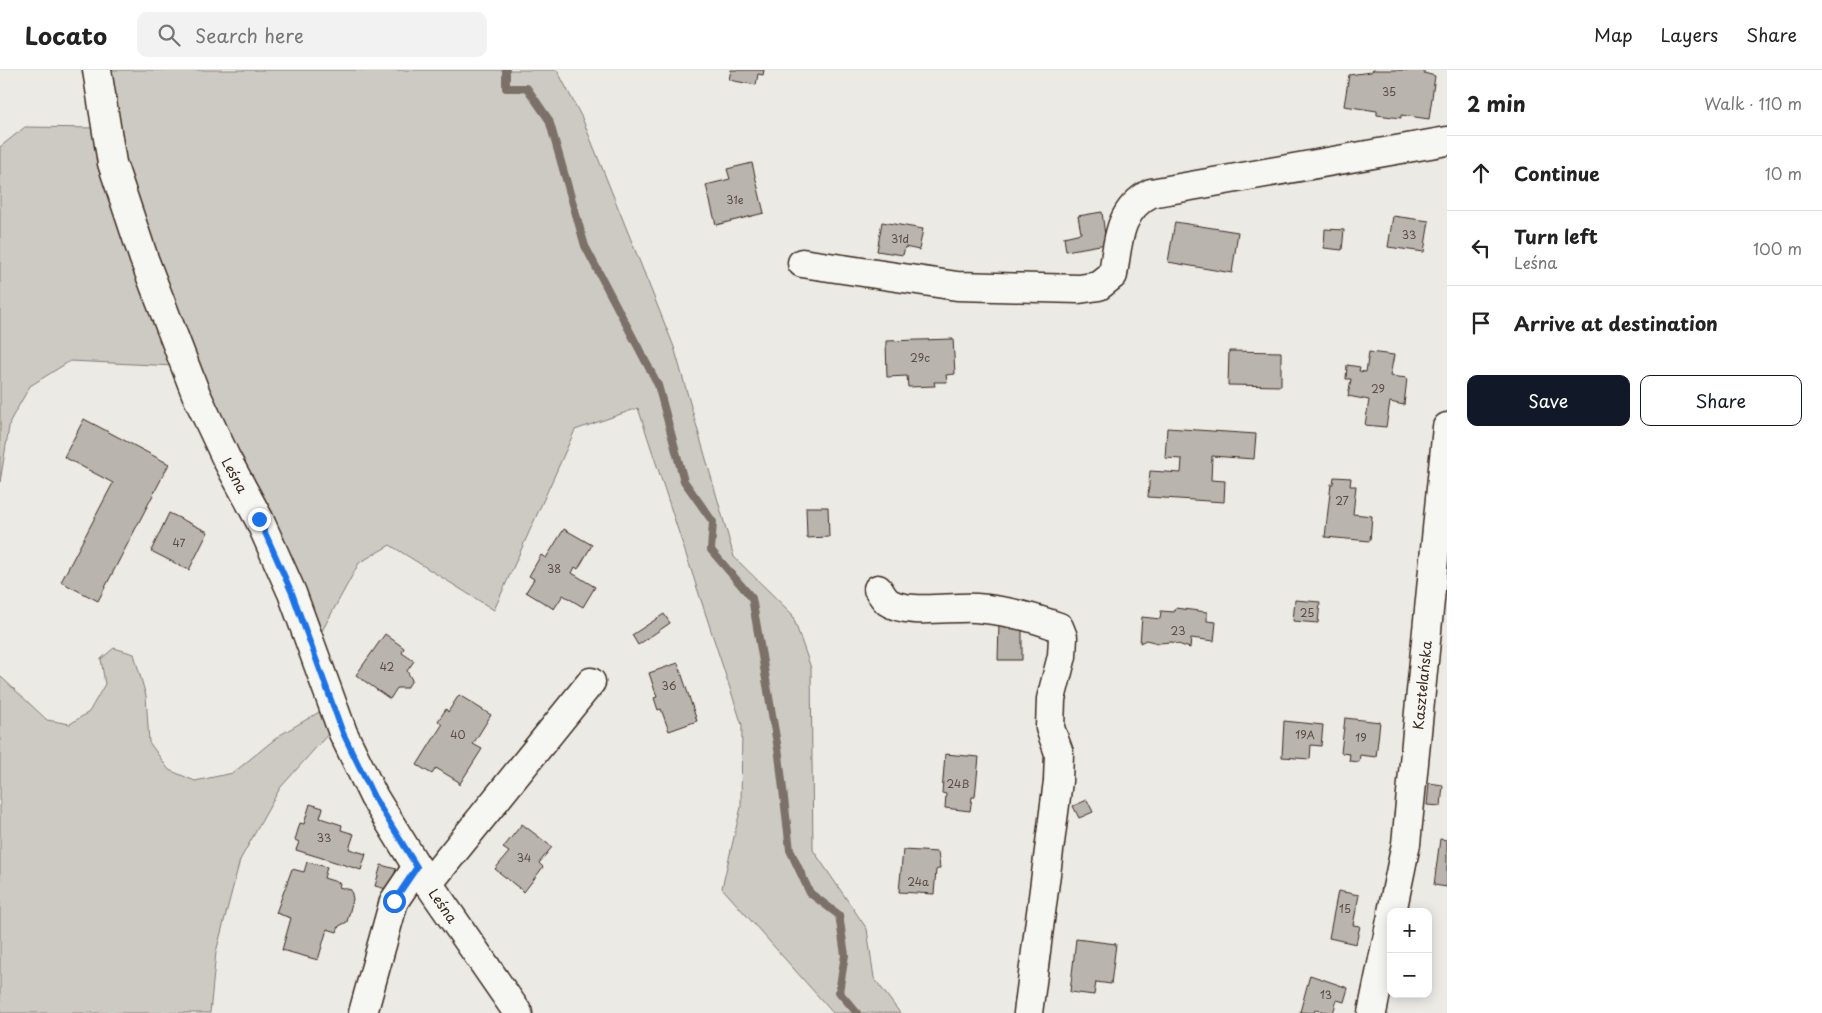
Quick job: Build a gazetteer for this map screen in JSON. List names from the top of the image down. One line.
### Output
{"streets":{"street":["Leśna","Kasztelańska"]},"house_numbers":["35","31e","33","31d","29c","29","27","47","38","25","23","42","36","40","19A","19","24B","33","34","24a","15","13"],"page":{"header":"Locato","search":"Search here","nav":["Map","Layers","Share"],"heading":["2 min","Walk · 110 m"],"list":[["Continue","10 m"],["Turn left","Leśna","100 m"],"Arrive at destination"],"buttons":["Save","Share"],"map_buttons":["+","−"]}}
